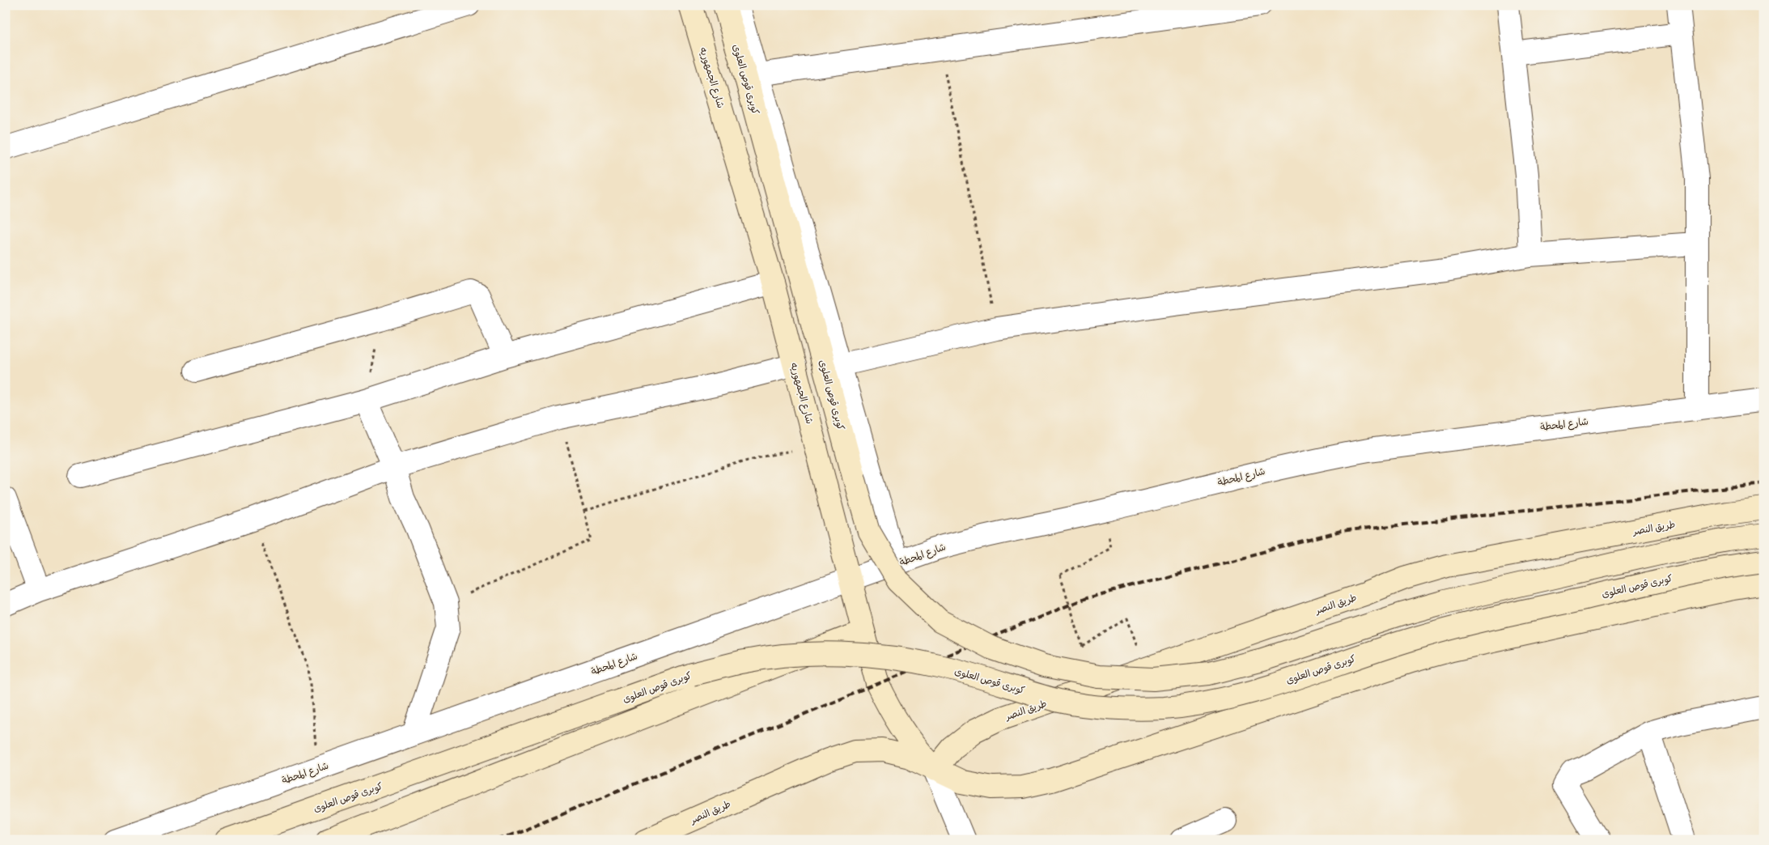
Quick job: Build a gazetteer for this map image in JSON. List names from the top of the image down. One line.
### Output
{"streets":{"street":["شارع الجمهوريه","كوبرى قوص العلوى","شارع المحطة","طريق النصر"]},"crossings":[["شارع الجمهوريه","شارع المحطة"],["شارع الجمهوريه","طريق النصر"]]}
